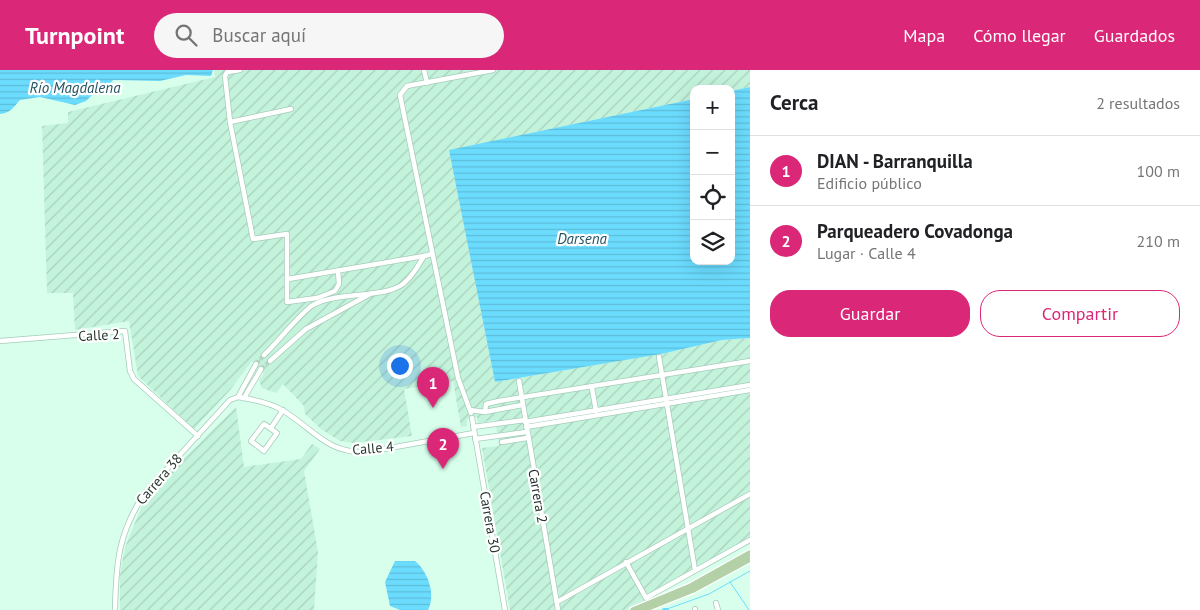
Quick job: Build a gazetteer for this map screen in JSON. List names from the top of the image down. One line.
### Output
{"streets":{"street":["Calle 2","Calle 4","Carrera 38","Carrera 2","Carrera 30"]},"crossings":[["Calle 2","Carrera 38"],["Calle 4","Carrera 38"],["Calle 4","Carrera 2"],["Calle 4","Carrera 30"]],"water":["Río Magdalena","Darsena"],"page":{"header":"Turnpoint","search":"Buscar aquí","nav":["Mapa","Cómo llegar","Guardados"],"heading":["Cerca","2 resultados"],"map_buttons":["+","−"],"list":[{"mark":"1","name":"DIAN - Barranquilla","note":"Edificio público","value":"100 m"},{"mark":"2","name":"Parqueadero Covadonga","note":"Lugar · Calle 4","value":"210 m"}],"buttons":["Guardar","Compartir"],"pins":["1","2"]}}
